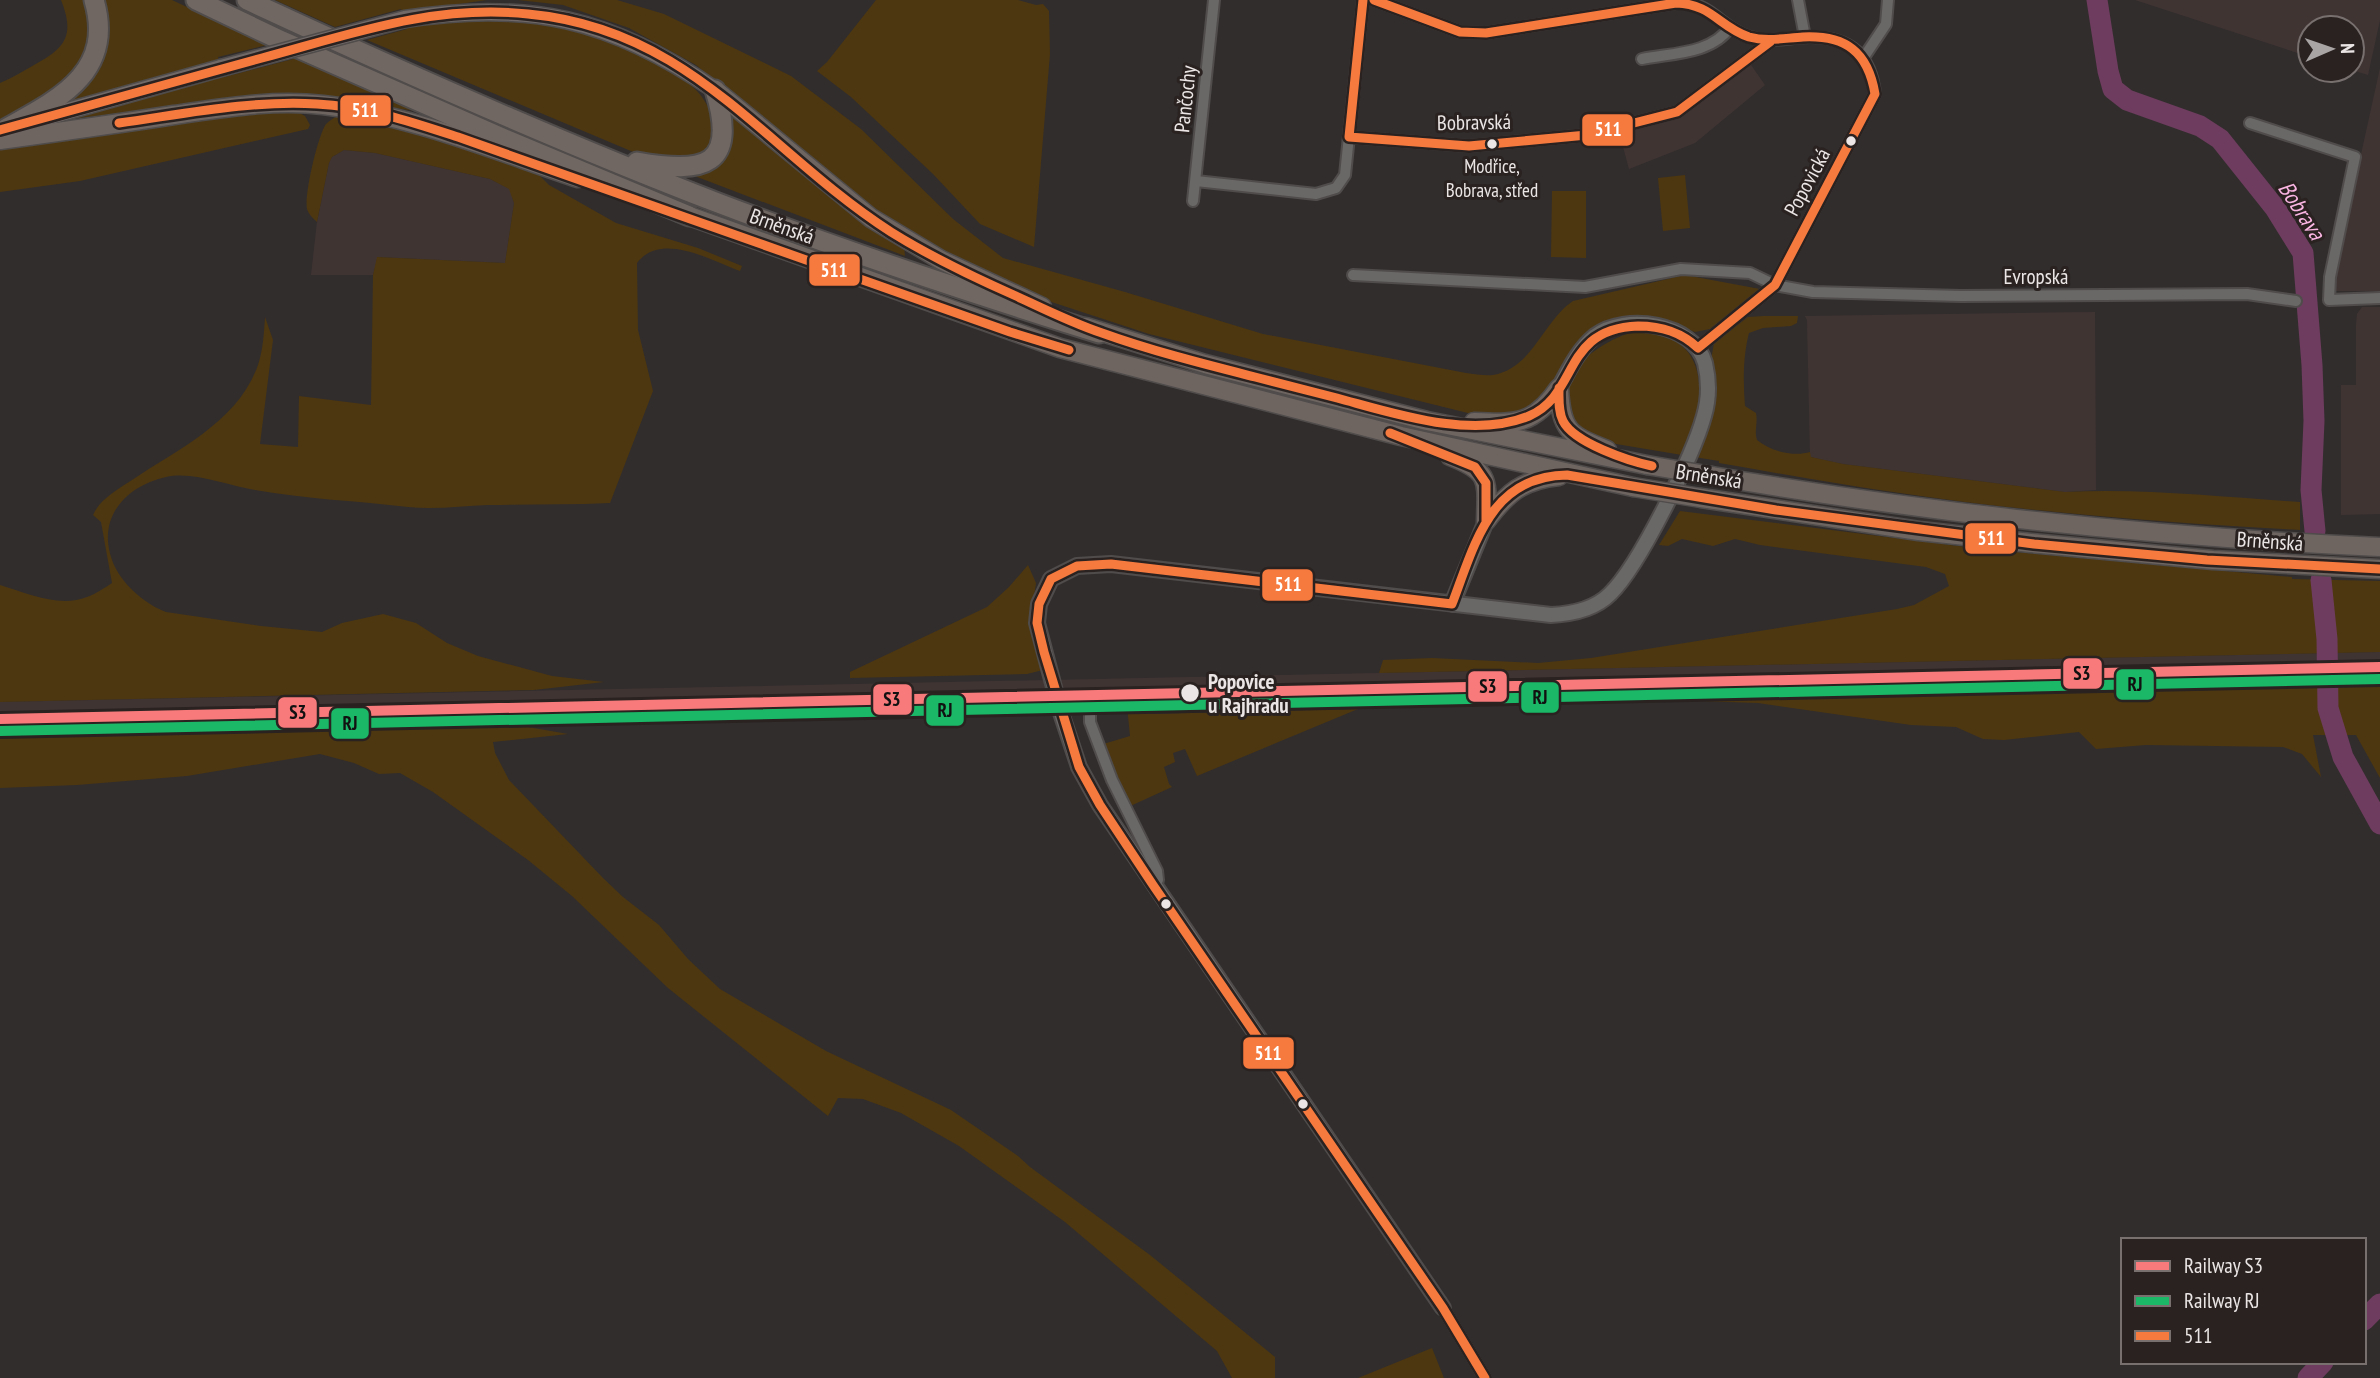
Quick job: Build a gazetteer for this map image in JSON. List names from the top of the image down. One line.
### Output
{"streets":{"highway":["Brněnská"],"street":["Pančochy","Bobravská","Popovická","Evropská"]},"crossings":[["Popovická","Evropská"]],"water":["Bobrava"],"places":["Modřice, Bobrava, střed","Popovice u Rajhradu"],"lines":["transit line 511","rail line S3","rail line RJ"],"legend":["Railway S3","Railway RJ","511"],"north":"right"}
